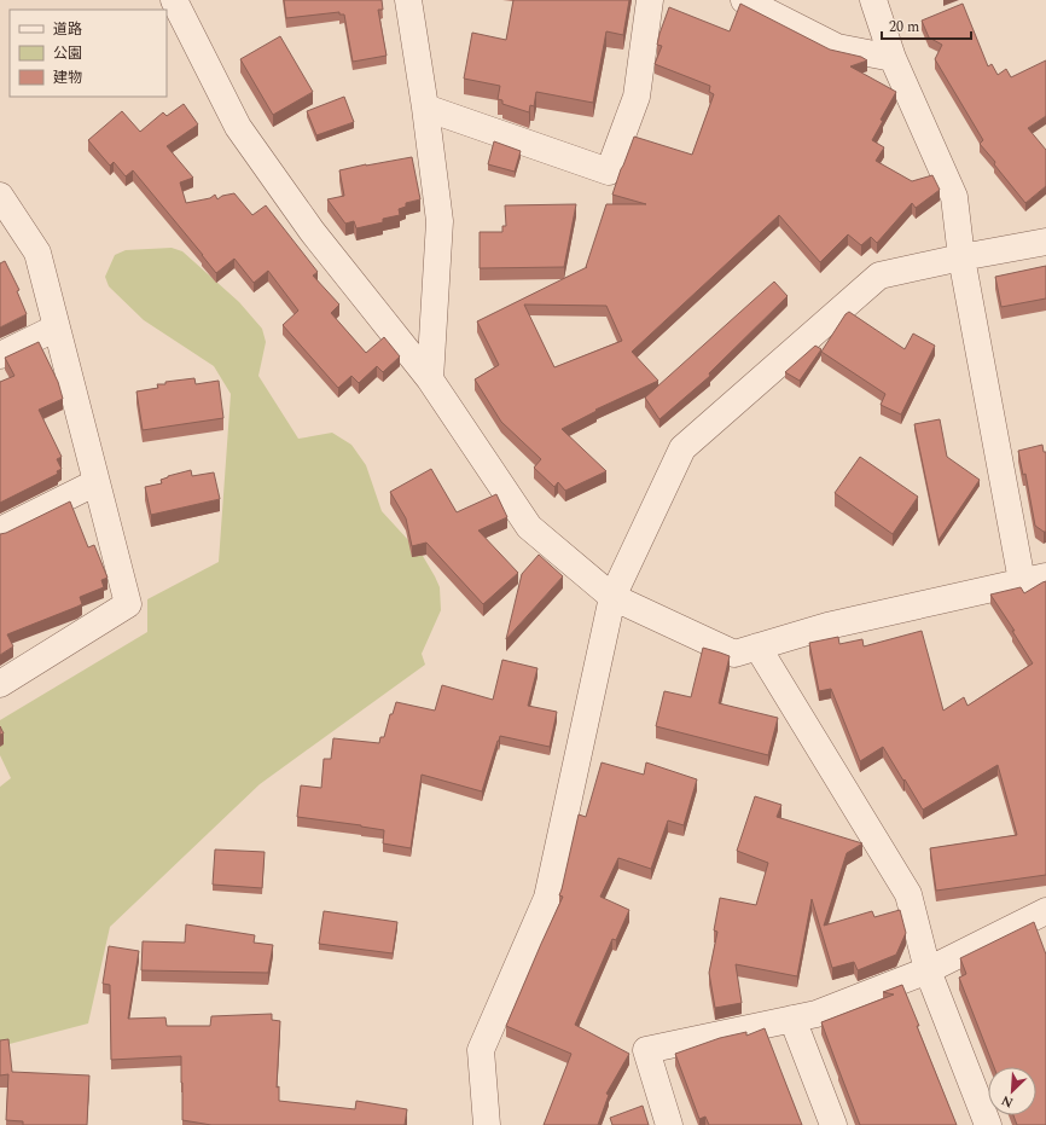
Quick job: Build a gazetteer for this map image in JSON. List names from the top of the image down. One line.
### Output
{"legend":["道路","公園","建物"],"scale_bar":"20 m","north":"bottom left"}
